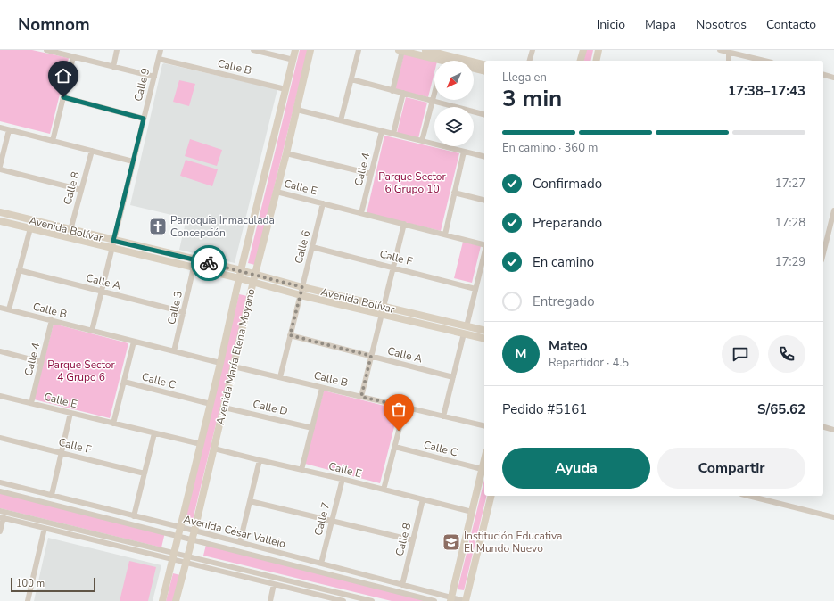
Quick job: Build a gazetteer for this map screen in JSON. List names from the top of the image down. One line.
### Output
{"streets":{"street":["Calle B","Calle 9","Calle 4","Calle E","Calle 8","Avenida Bolívar","Calle 6","Calle F","Calle A","Calle 3","Avenida María Elena Moyano","Calle C","Calle D","Calle 7","Avenida César Vallejo"]},"crossings":[["Calle B","Calle 9"],["Calle B","Calle 4"],["Calle B","Calle 6"],["Calle B","Calle 3"],["Calle B","Avenida María Elena Moyano"],["Calle 9","Avenida Bolívar"],["Calle 9","Calle A"],["Calle 4","Calle E"],["Calle E","Calle 8"],["Calle E","Calle 6"],["Calle E","Avenida María Elena Moyano"],["Calle E","Calle 7"],["Calle 8","Avenida Bolívar"],["Calle 8","Avenida César Vallejo"],["Avenida Bolívar","Calle 6"],["Avenida Bolívar","Calle 3"],["Avenida Bolívar","Avenida María Elena Moyano"],["Calle 6","Calle F"],["Calle 6","Calle A"],["Calle A","Calle 3"],["Avenida María Elena Moyano","Calle C"],["Avenida María Elena Moyano","Calle D"],["Avenida María Elena Moyano","Avenida César Vallejo"],["Calle 7","Avenida César Vallejo"]],"parks":["Parque Sector 6 Grupo 10","Parque Sector 4 Grupo 6"],"places":{"church":["Parroquia Inmaculada Concepción"],"school or university":["Institución Educativa El Mundo Nuevo"]},"scale_bar":"100 m","north":"bottom left","page":{"header":"Nomnom","nav":["Inicio","Mapa","Nosotros","Contacto"],"heading":["3 min","Llega en","17:38–17:43"],"panel":["Mateo","Repartidor · 4.5","Pedido #5161","S/65.62"],"bar":"En camino · 360 m","list":[["Confirmado","17:27"],["Preparando","17:28"],["En camino","17:29"],"Entregado"],"round":"M","buttons":["Ayuda","Compartir"],"scale":"100 m"}}
